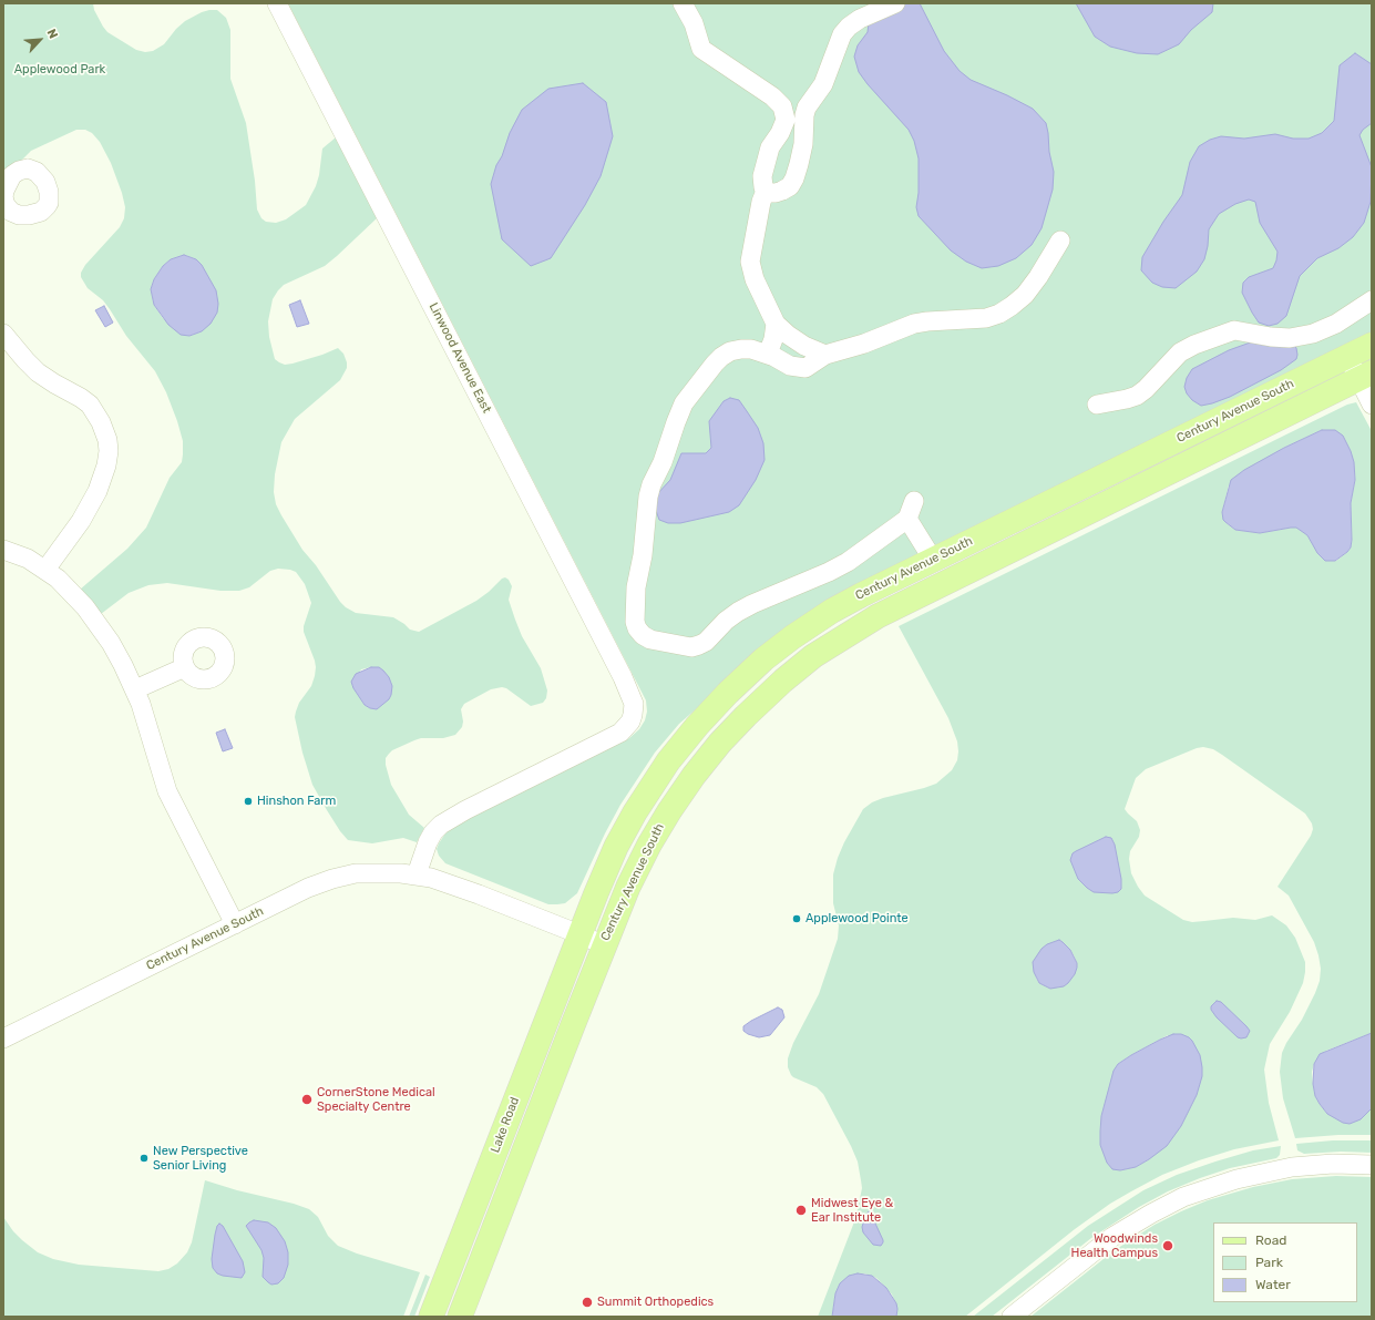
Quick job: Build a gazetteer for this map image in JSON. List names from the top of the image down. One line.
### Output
{"streets":{"main road":["Century Avenue South","Lake Road"],"street":["Linwood Avenue East"]},"crossings":[["Linwood Avenue East","Century Avenue South"],["Century Avenue South","Lake Road"]],"parks":["Applewood Park"],"places":["Hinshon Farm","Applewood Pointe","CornerStone Medical Specialty Centre","New Perspective Senior Living","Midwest Eye & Ear Institute","Woodwinds Health Campus","Summit Orthopedics"],"legend":["Road","Park","Water"],"north":"top right"}
